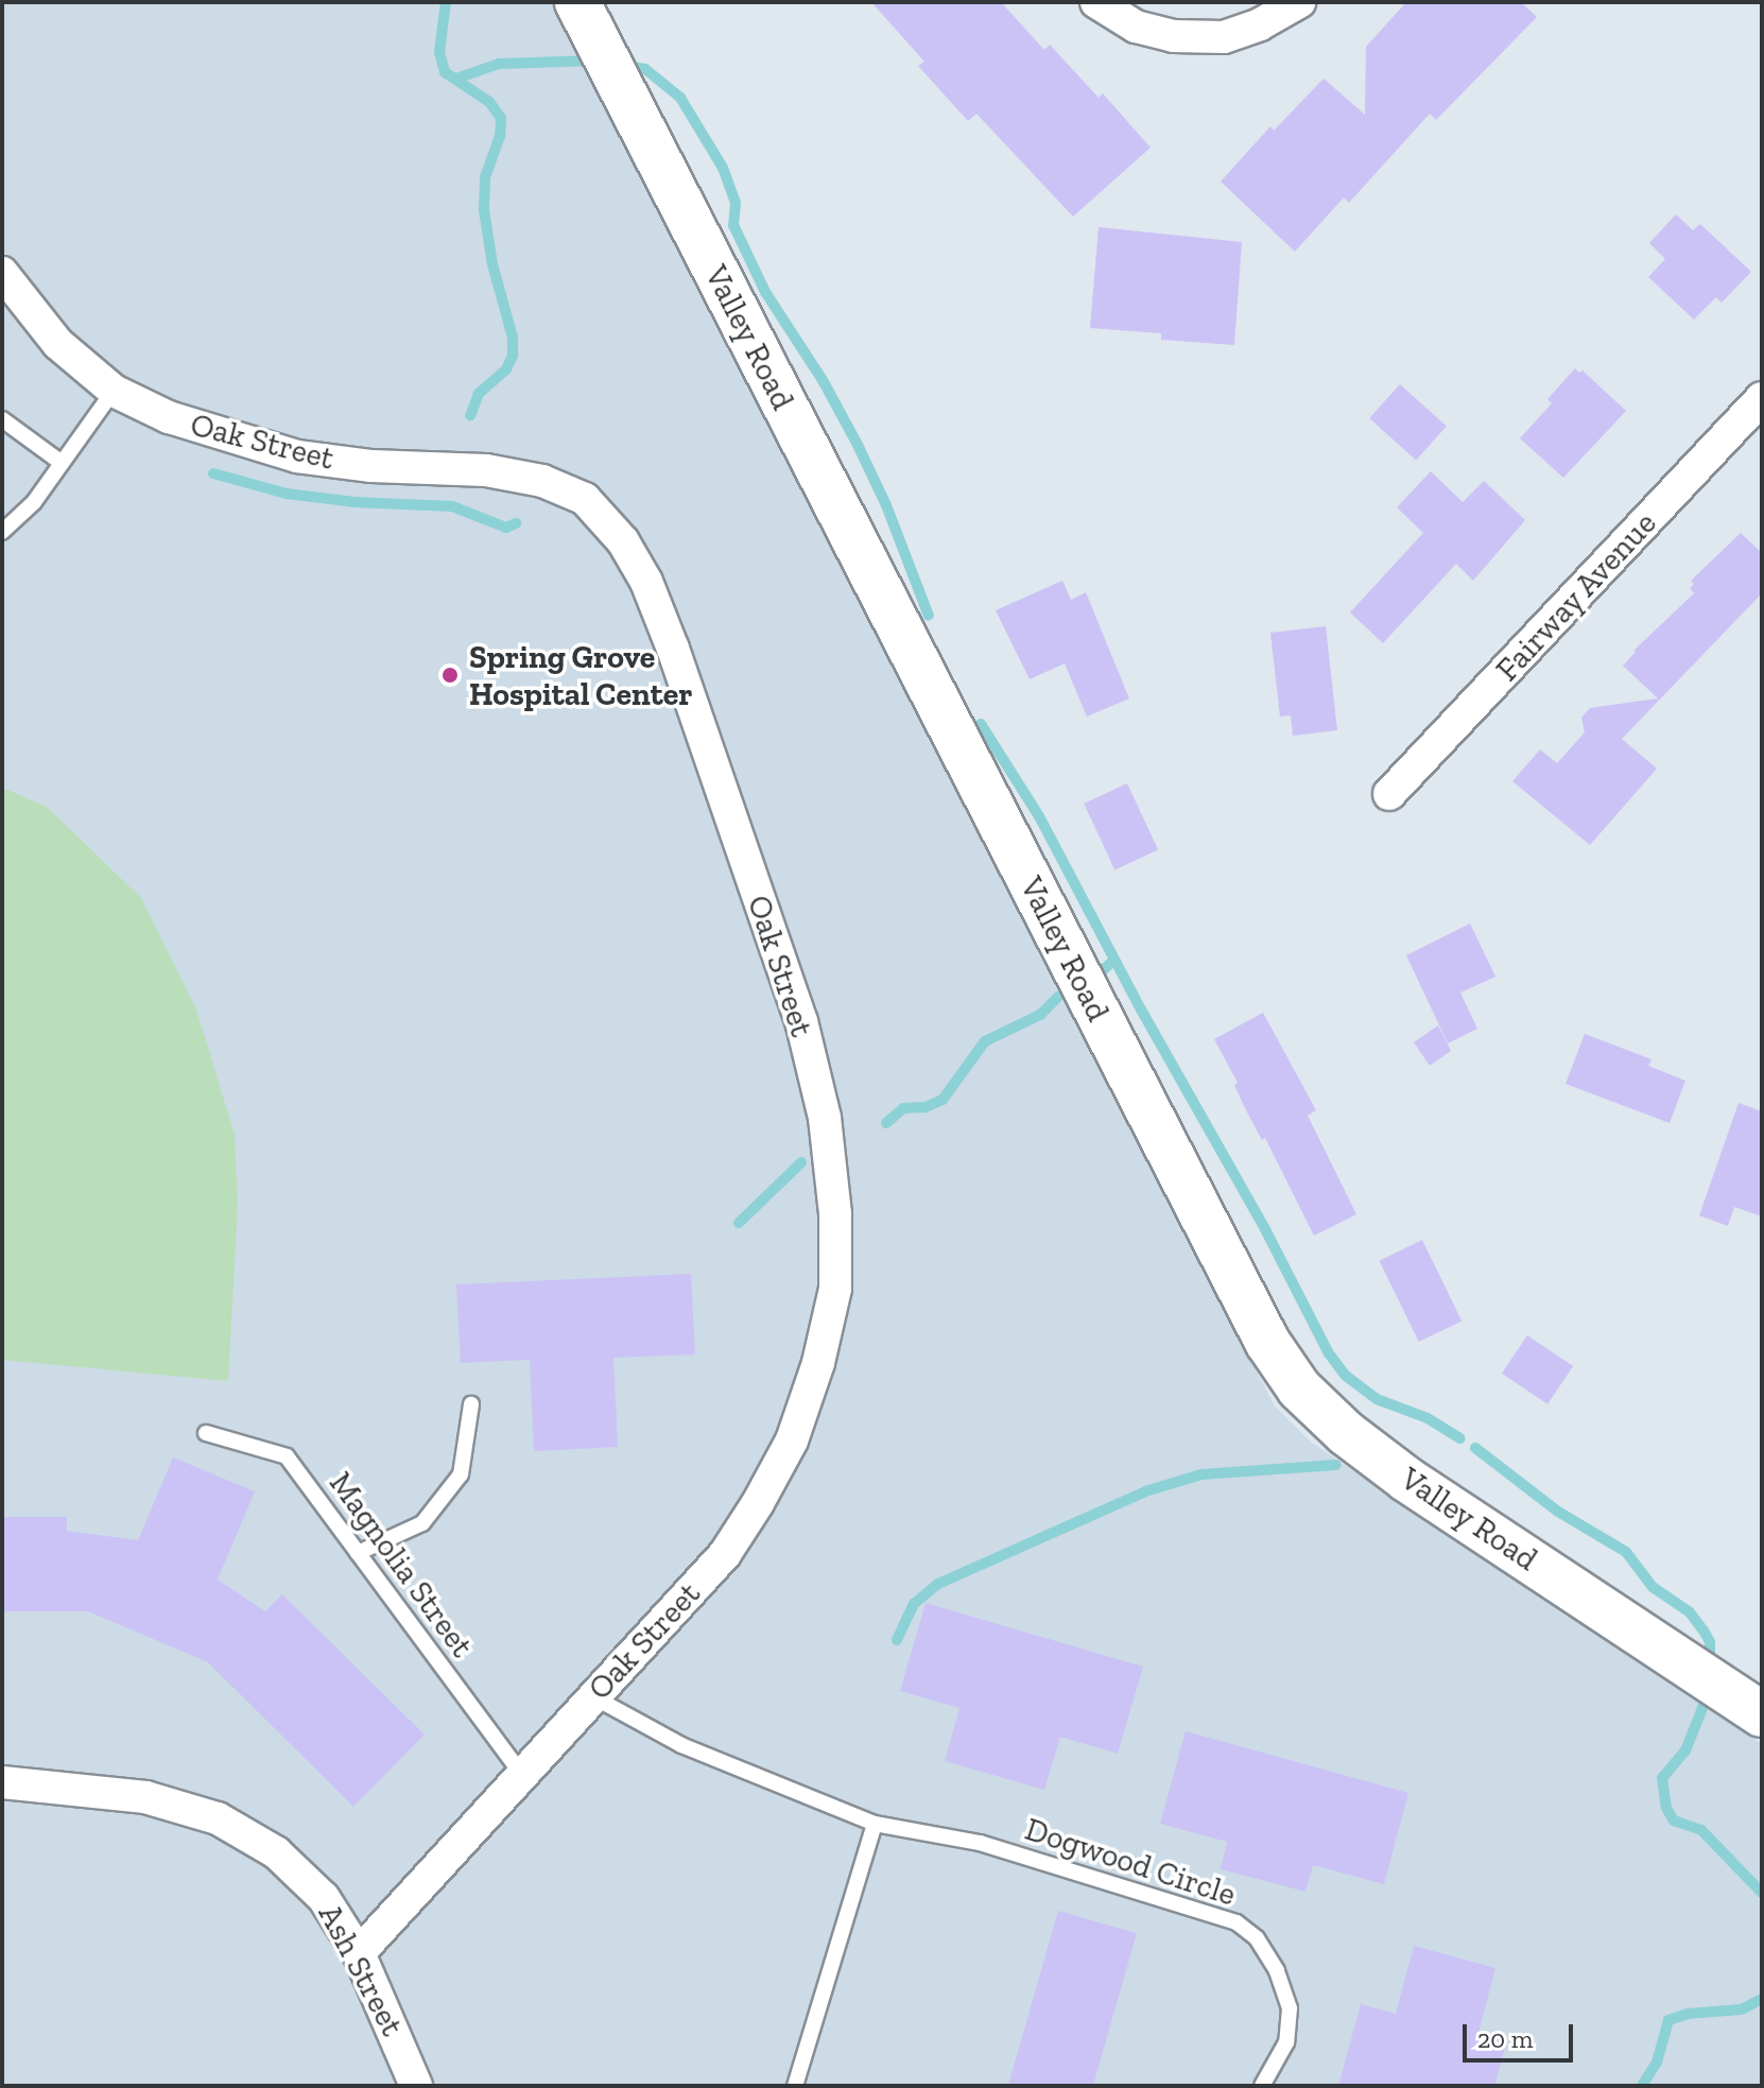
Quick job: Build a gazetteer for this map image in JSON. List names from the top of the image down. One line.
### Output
{"streets":{"street":["Valley Road","Oak Street","Fairway Avenue","Ash Street"],"lane":["Magnolia Street","Dogwood Circle"]},"crossings":[["Oak Street","Magnolia Street"],["Oak Street","Dogwood Circle"],["Oak Street","Ash Street"]],"places":["Spring Grove Hospital Center"],"scale_bar":"20 m"}
